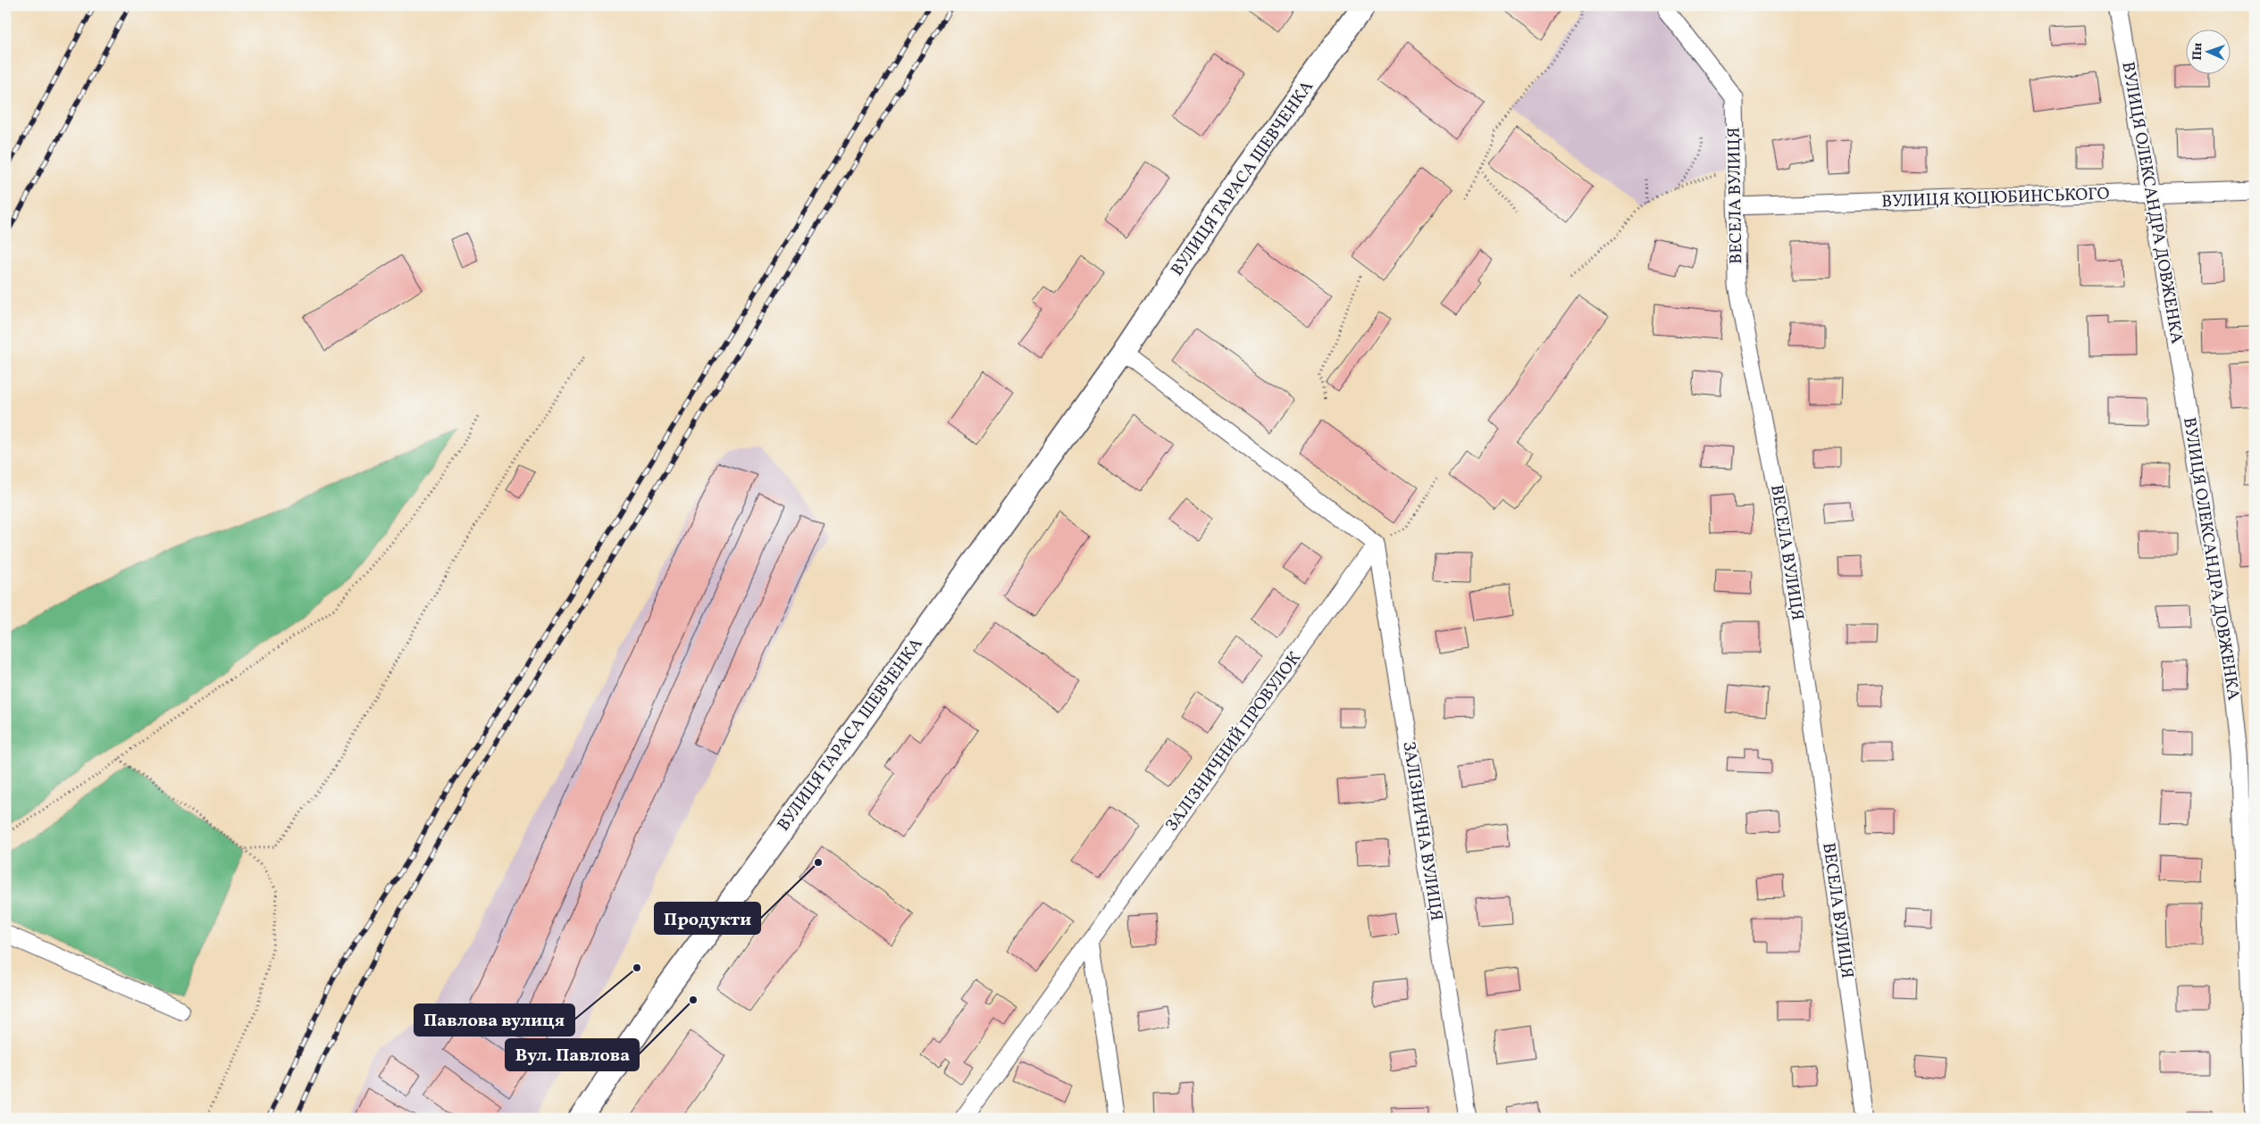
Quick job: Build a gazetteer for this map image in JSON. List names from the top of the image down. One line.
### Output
{"streets":{"main road":["ВУЛИЦЯ ТАРАСА ШЕВЧЕНКА"],"street":["ВЕСЕЛА ВУЛИЦЯ","ВУЛИЦЯ КОЦЮБИНСЬКОГО","ВУЛИЦЯ ОЛЕКСАНДРА ДОВЖЕНКА","ЗАЛІЗНИЧНИЙ ПРОВУЛОК","ЗАЛІЗНИЧНА ВУЛИЦЯ"]},"crossings":[["ВЕСЕЛА ВУЛИЦЯ","ВУЛИЦЯ КОЦЮБИНСЬКОГО"],["ВУЛИЦЯ КОЦЮБИНСЬКОГО","ВУЛИЦЯ ОЛЕКСАНДРА ДОВЖЕНКА"],["ЗАЛІЗНИЧНИЙ ПРОВУЛОК","ЗАЛІЗНИЧНА ВУЛИЦЯ"]],"places":["Продукти","Павлова вулиця","Вул. Павлова"],"north":"left"}
